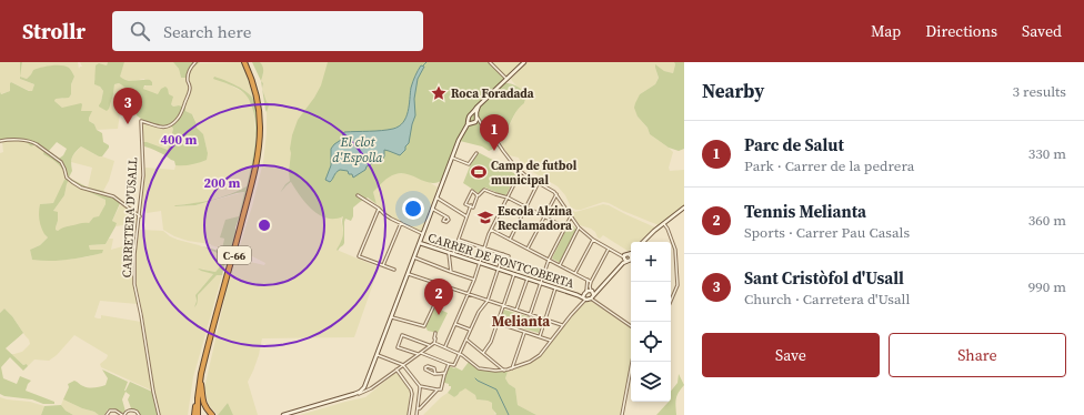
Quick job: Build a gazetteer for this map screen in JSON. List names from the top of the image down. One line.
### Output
{"streets":{"highway":["C-66"],"main road":["CARRER DE FONTCOBERTA"],"street":["CARRETERA D'USALL"]},"districts":["Melianta"],"water":["El clot d'Espolla"],"places":{"place":["Roca Foradada"],"sports":["Camp de futbol municipal"],"school or university":["Escola Alzina Reclamadora"]},"page":{"header":"Strollr","search":"Search here","nav":["Map","Directions","Saved"],"heading":["Nearby","3 results"],"pins":["3","1","2"],"list":[{"mark":"1","name":"Parc de Salut","note":"Park · Carrer de la pedrera","value":"330 m"},{"mark":"2","name":"Tennis Melianta","note":"Sports · Carrer Pau Casals","value":"360 m"},{"mark":"3","name":"Sant Cristòfol d'Usall","note":"Church · Carretera d'Usall","value":"990 m"}],"map_buttons":["+","−"],"buttons":["Save","Share"]},"rings":["400 m","200 m"]}
